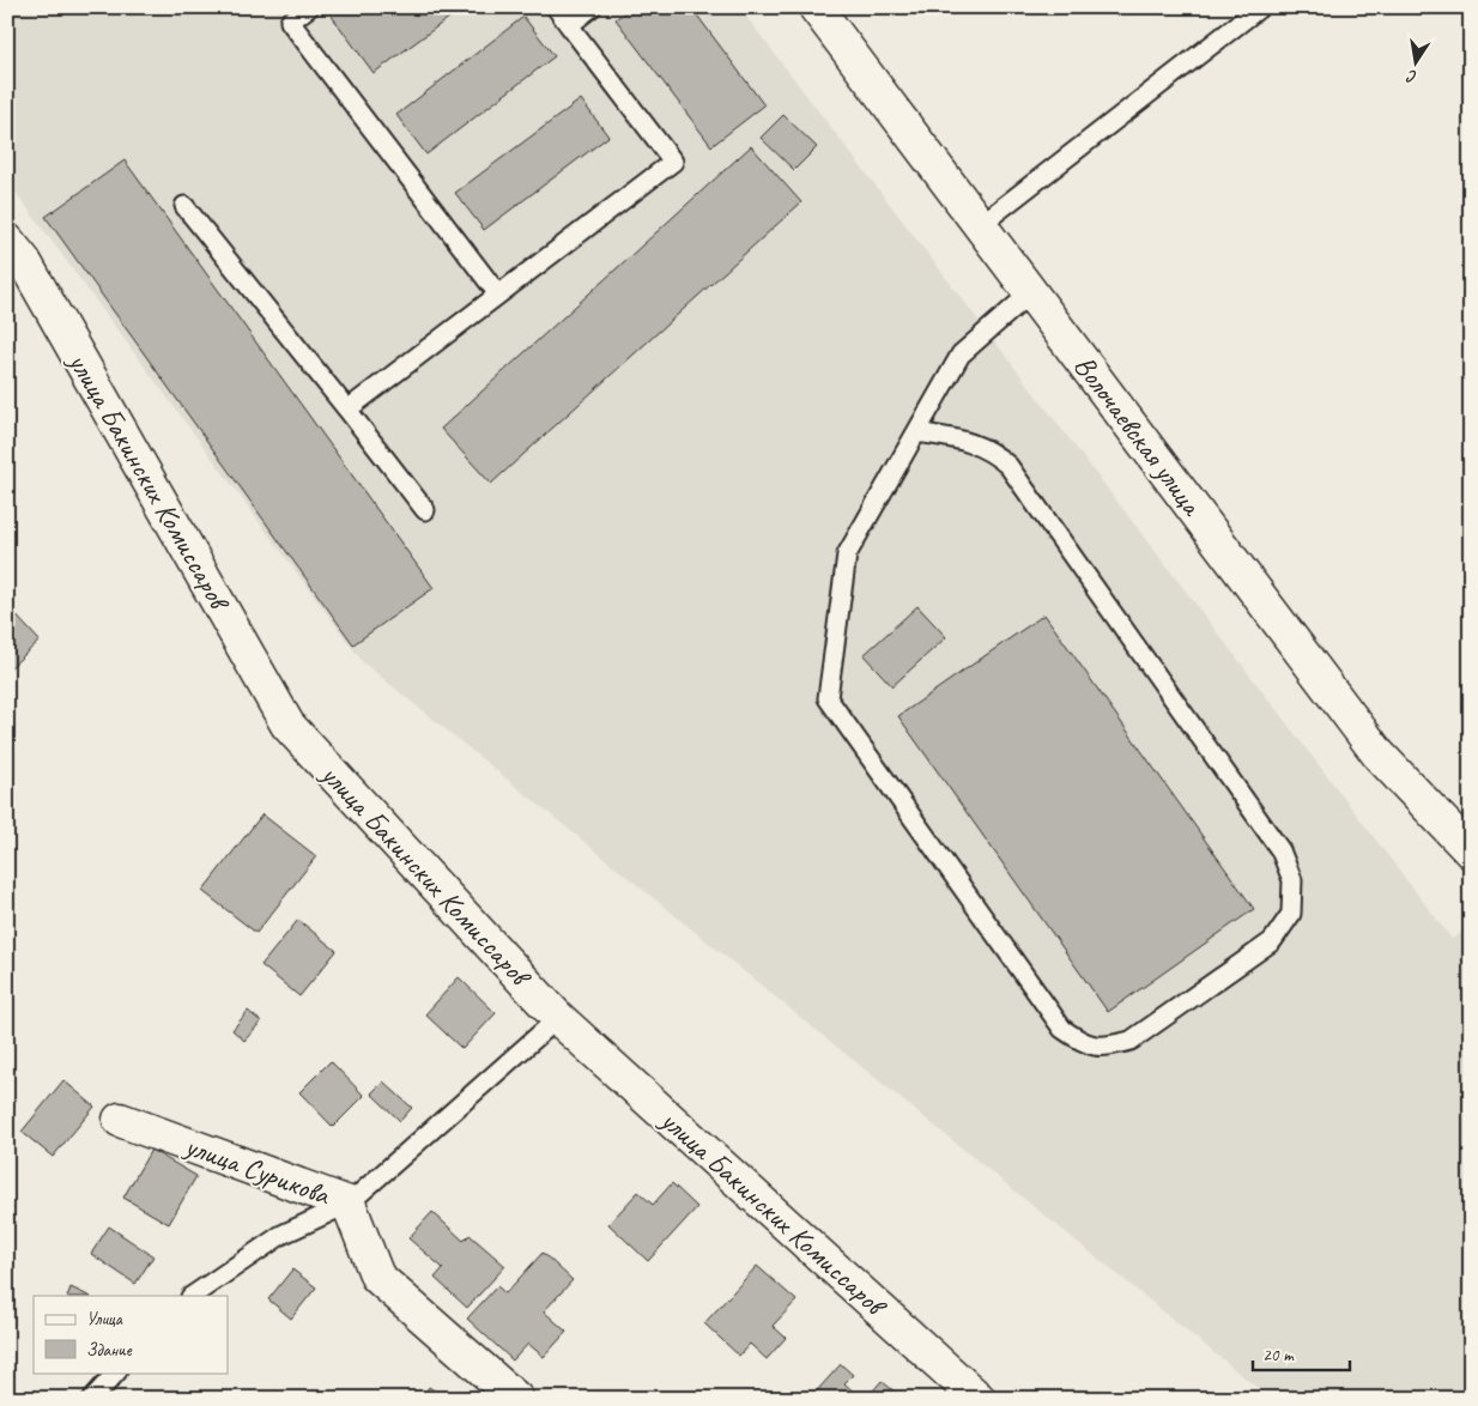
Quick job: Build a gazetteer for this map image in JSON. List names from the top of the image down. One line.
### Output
{"streets":{"street":["Волочаевская улица","улица Бакинских Комиссаров","улица Сурикова"]},"legend":["Улица","Здание"],"scale_bar":"20 m","north":"bottom"}
